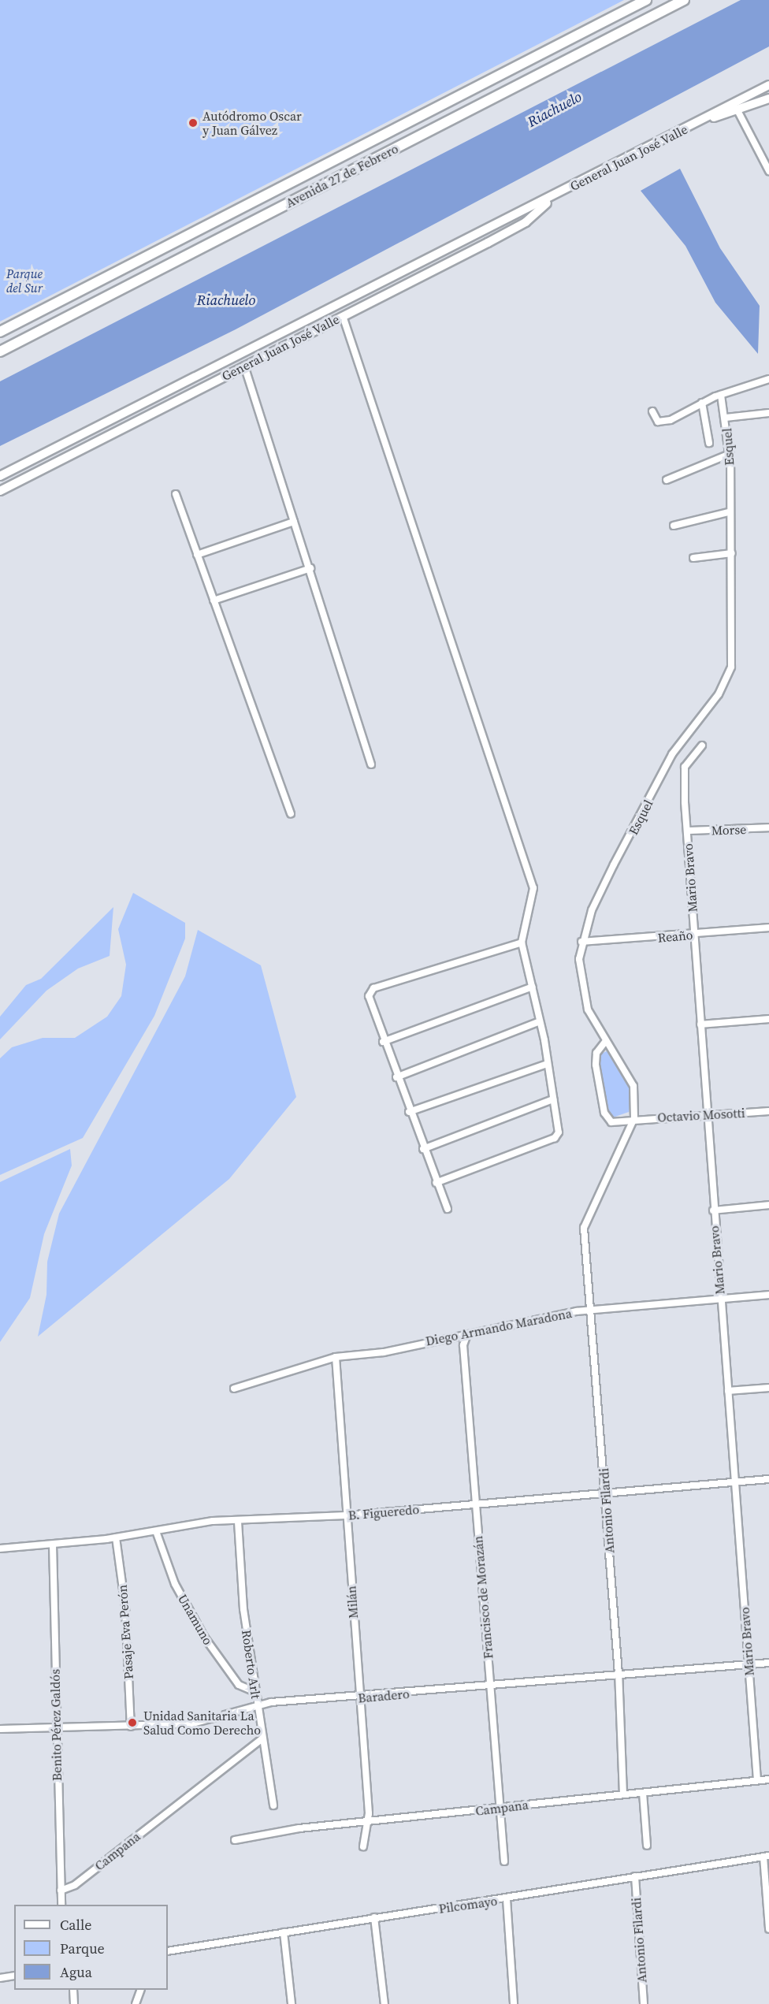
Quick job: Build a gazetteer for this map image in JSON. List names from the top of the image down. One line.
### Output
{"streets":{"main road":["General Juan José Valle","Avenida 27 de Febrero"],"street":["Esquel","Morse","Mario Bravo","Reaño","Octavio Mosotti","Diego Armando Maradona","Antonio Filardi","B. Figueredo","Francisco de Morazán","Milán","Unamuno","Pasaje Eva Perón","Roberto Arlt","Baradero","Benito Pérez Galdós","Campana","Pilcomayo"]},"crossings":[["Esquel","Reaño"],["Esquel","Octavio Mosotti"],["Esquel","Antonio Filardi"],["Morse","Mario Bravo"],["Mario Bravo","Reaño"],["Mario Bravo","Octavio Mosotti"],["Mario Bravo","Diego Armando Maradona"],["Mario Bravo","B. Figueredo"],["Mario Bravo","Baradero"],["Mario Bravo","Campana"],["Diego Armando Maradona","Antonio Filardi"],["Diego Armando Maradona","Francisco de Morazán"],["Diego Armando Maradona","Milán"],["Antonio Filardi","B. Figueredo"],["Antonio Filardi","Baradero"],["Antonio Filardi","Campana"],["Antonio Filardi","Pilcomayo"],["B. Figueredo","Francisco de Morazán"],["B. Figueredo","Milán"],["B. Figueredo","Unamuno"],["B. Figueredo","Pasaje Eva Perón"],["B. Figueredo","Roberto Arlt"],["B. Figueredo","Benito Pérez Galdós"],["Francisco de Morazán","Baradero"],["Francisco de Morazán","Campana"],["Milán","Baradero"],["Milán","Campana"],["Unamuno","Roberto Arlt"],["Pasaje Eva Perón","Baradero"],["Roberto Arlt","Baradero"],["Roberto Arlt","Campana"],["Baradero","Benito Pérez Galdós"],["Benito Pérez Galdós","Campana"]],"water":["Riachuelo"],"parks":["Parque del Sur"],"places":["Autódromo Oscar y Juan Gálvez","Unidad Sanitaria La Salud Como Derecho"],"legend":["Calle","Parque","Agua"]}
